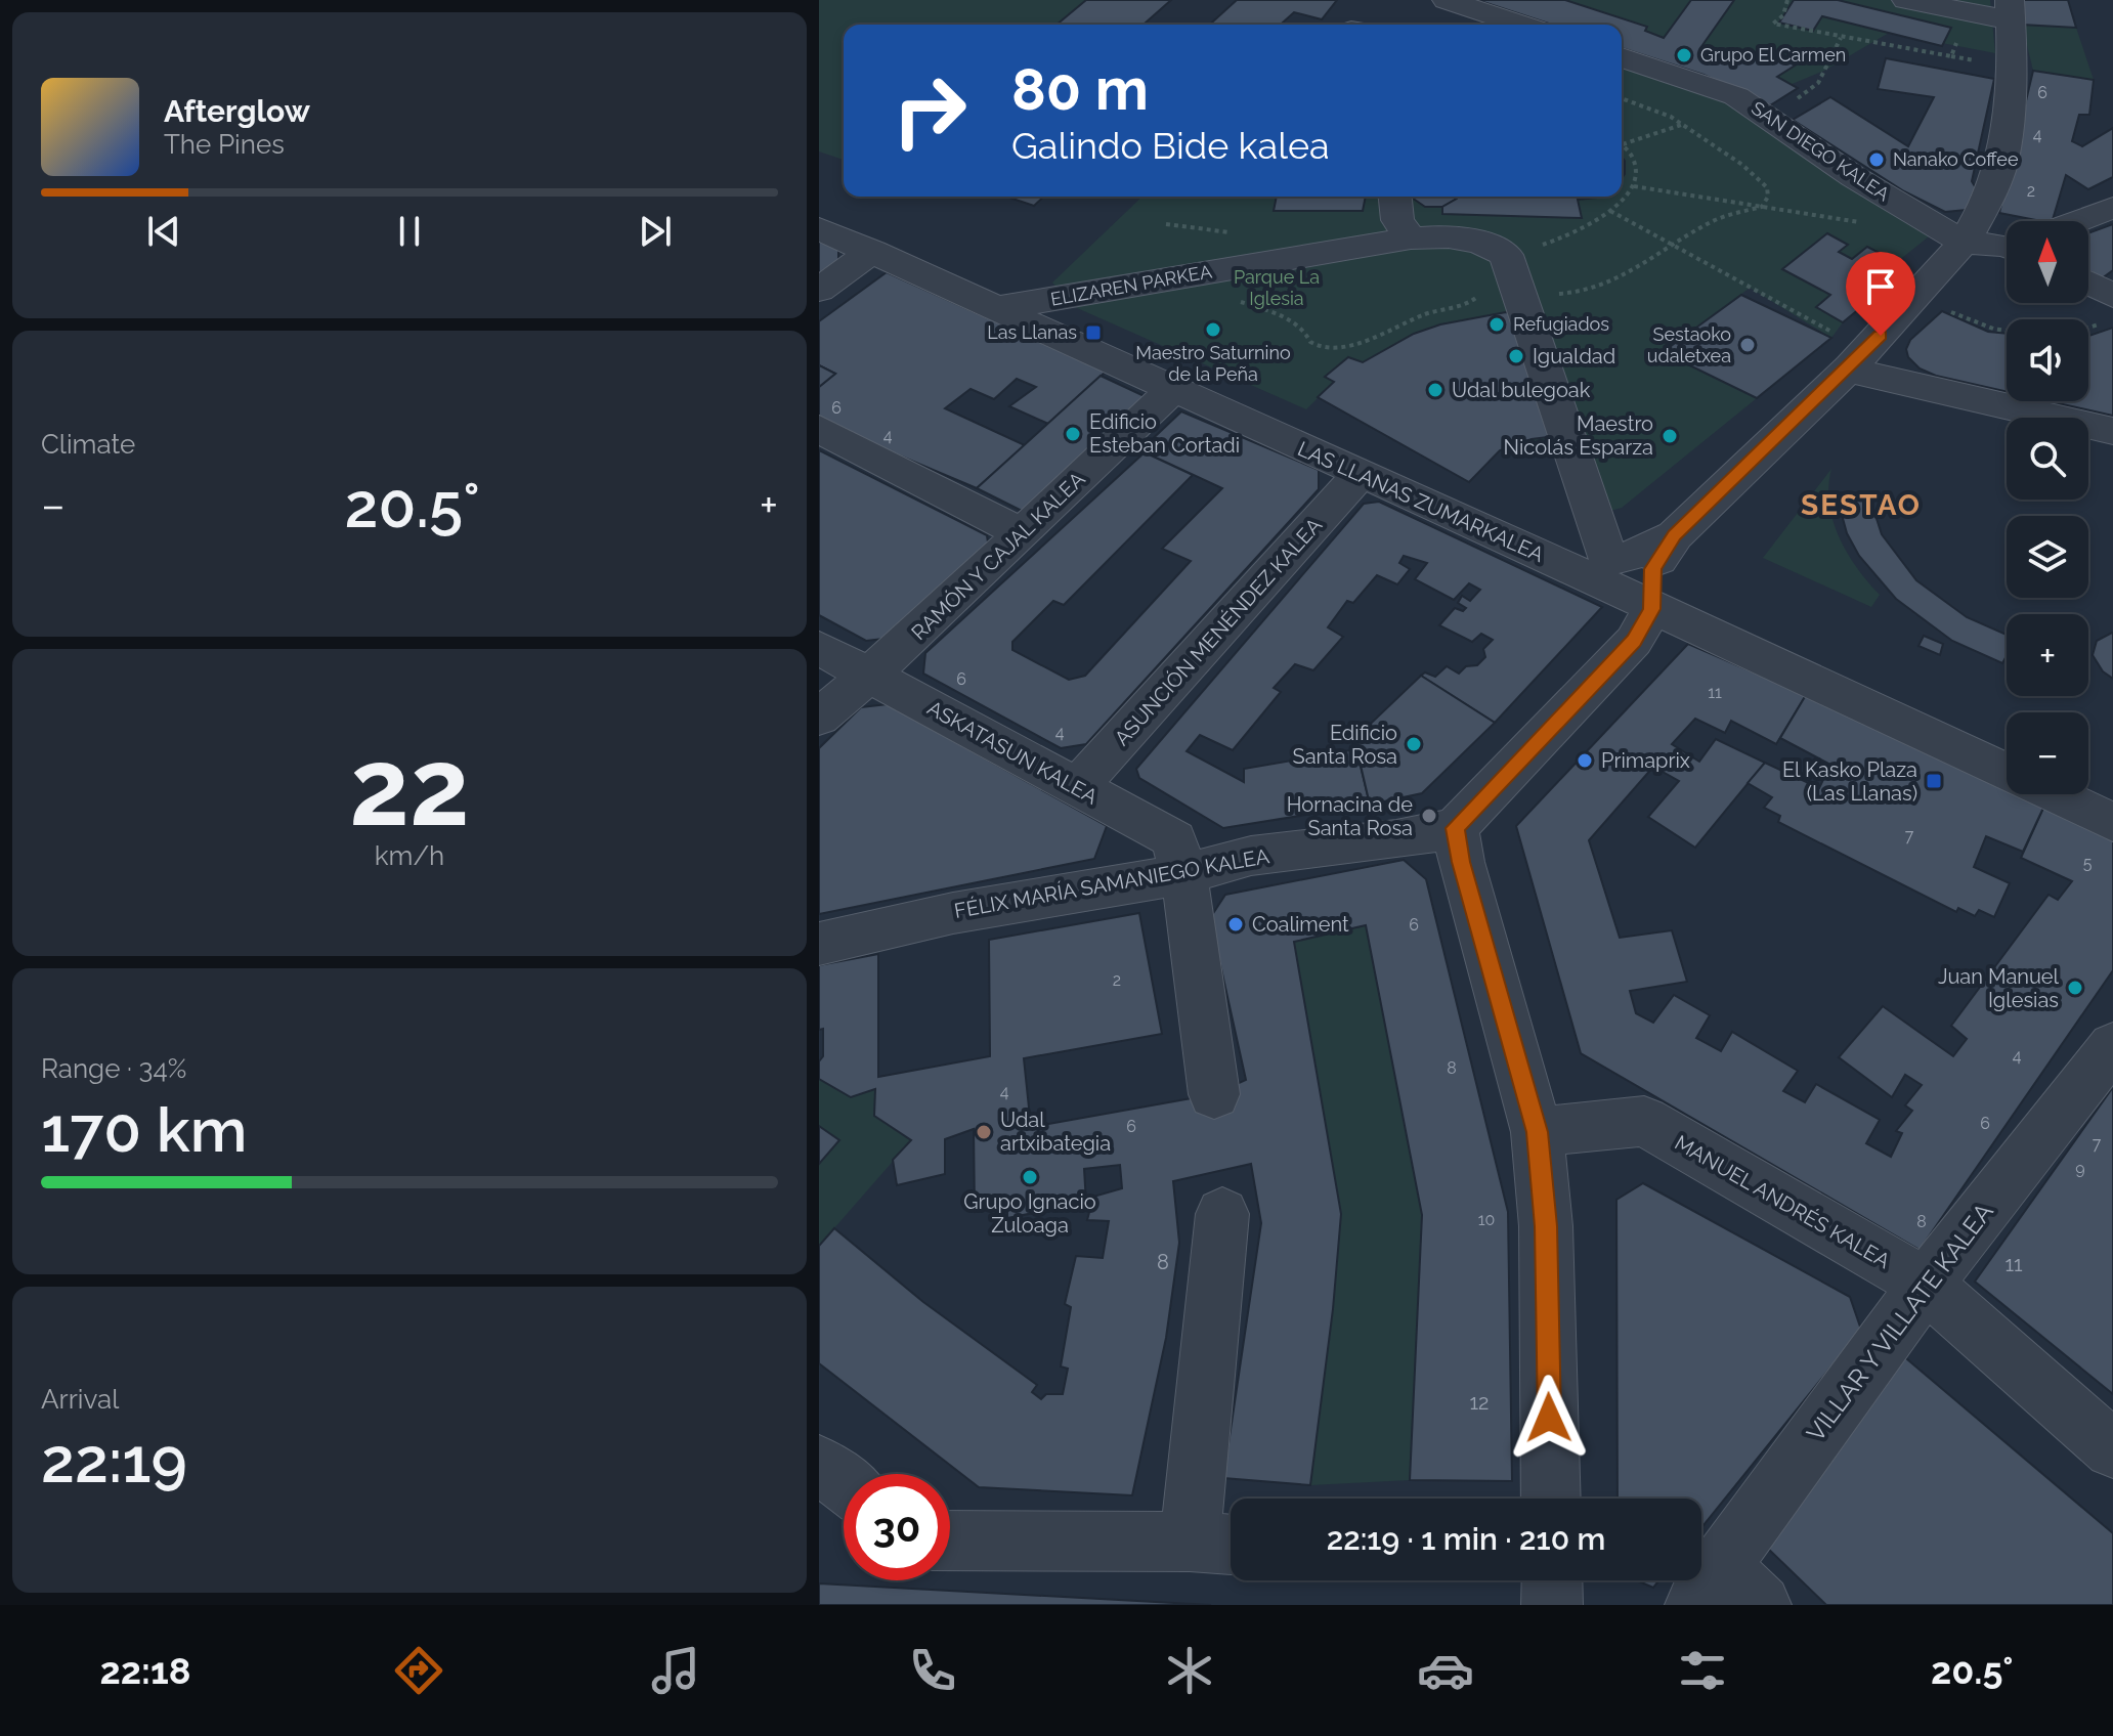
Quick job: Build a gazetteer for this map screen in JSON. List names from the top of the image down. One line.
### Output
{"streets":{"street":["SAN DIEGO KALEA","ELIZAREN PARKEA","LAS LLANAS ZUMARKALEA","RAMÓN Y CAJAL KALEA","ASUNCIÓN MENÉNDEZ KALEA","ASKATASUN KALEA","FÉLIX MARÍA SAMANIEGO KALEA","MANUEL ANDRÉS KALEA","VILLAR Y VILLATE KALEA"]},"crossings":[["ELIZAREN PARKEA","LAS LLANAS ZUMARKALEA"],["LAS LLANAS ZUMARKALEA","RAMÓN Y CAJAL KALEA"],["LAS LLANAS ZUMARKALEA","ASUNCIÓN MENÉNDEZ KALEA"],["RAMÓN Y CAJAL KALEA","ASKATASUN KALEA"],["ASUNCIÓN MENÉNDEZ KALEA","ASKATASUN KALEA"],["ASKATASUN KALEA","FÉLIX MARÍA SAMANIEGO KALEA"],["MANUEL ANDRÉS KALEA","VILLAR Y VILLATE KALEA"]],"districts":["SESTAO"],"parks":["Parque La Iglesia"],"places":{"other":["Grupo El Carmen","Nanako Coffee","Refugiados","Maestro Saturnino de la Peña","Sestaoko udaletxea","Igualdad","Udal bulegoak","Edificio Esteban Cortadi","Maestro Nicolás Esparza","Edificio Santa Rosa","Primaprix","Hornacina de Santa Rosa","Coaliment","Juan Manuel Iglesias","Udal artxibategia","Grupo Ignacio Zuloaga"],"transit":["Las Llanas","El Kasko Plaza (Las Llanas)"]},"house_numbers":["6","4","2","6","4","6","11","4","7","5","6","2","4","8","4","6","6","7","9","10","8","8","11","12"],"north":"top","page":{"turn":["80 m","Galindo Bide kalea"],"song":["Afterglow","The Pines"],"map_buttons":["+","−"],"tile":["Climate",["22","km/h"],["Range · 34%","170 km"],["Arrival","22:19"]],"heat":["−","20.5°","+"],"limit":"30","trip":"22:19 · 1 min · 210 m","tabs":["22:18","20.5°"]}}
